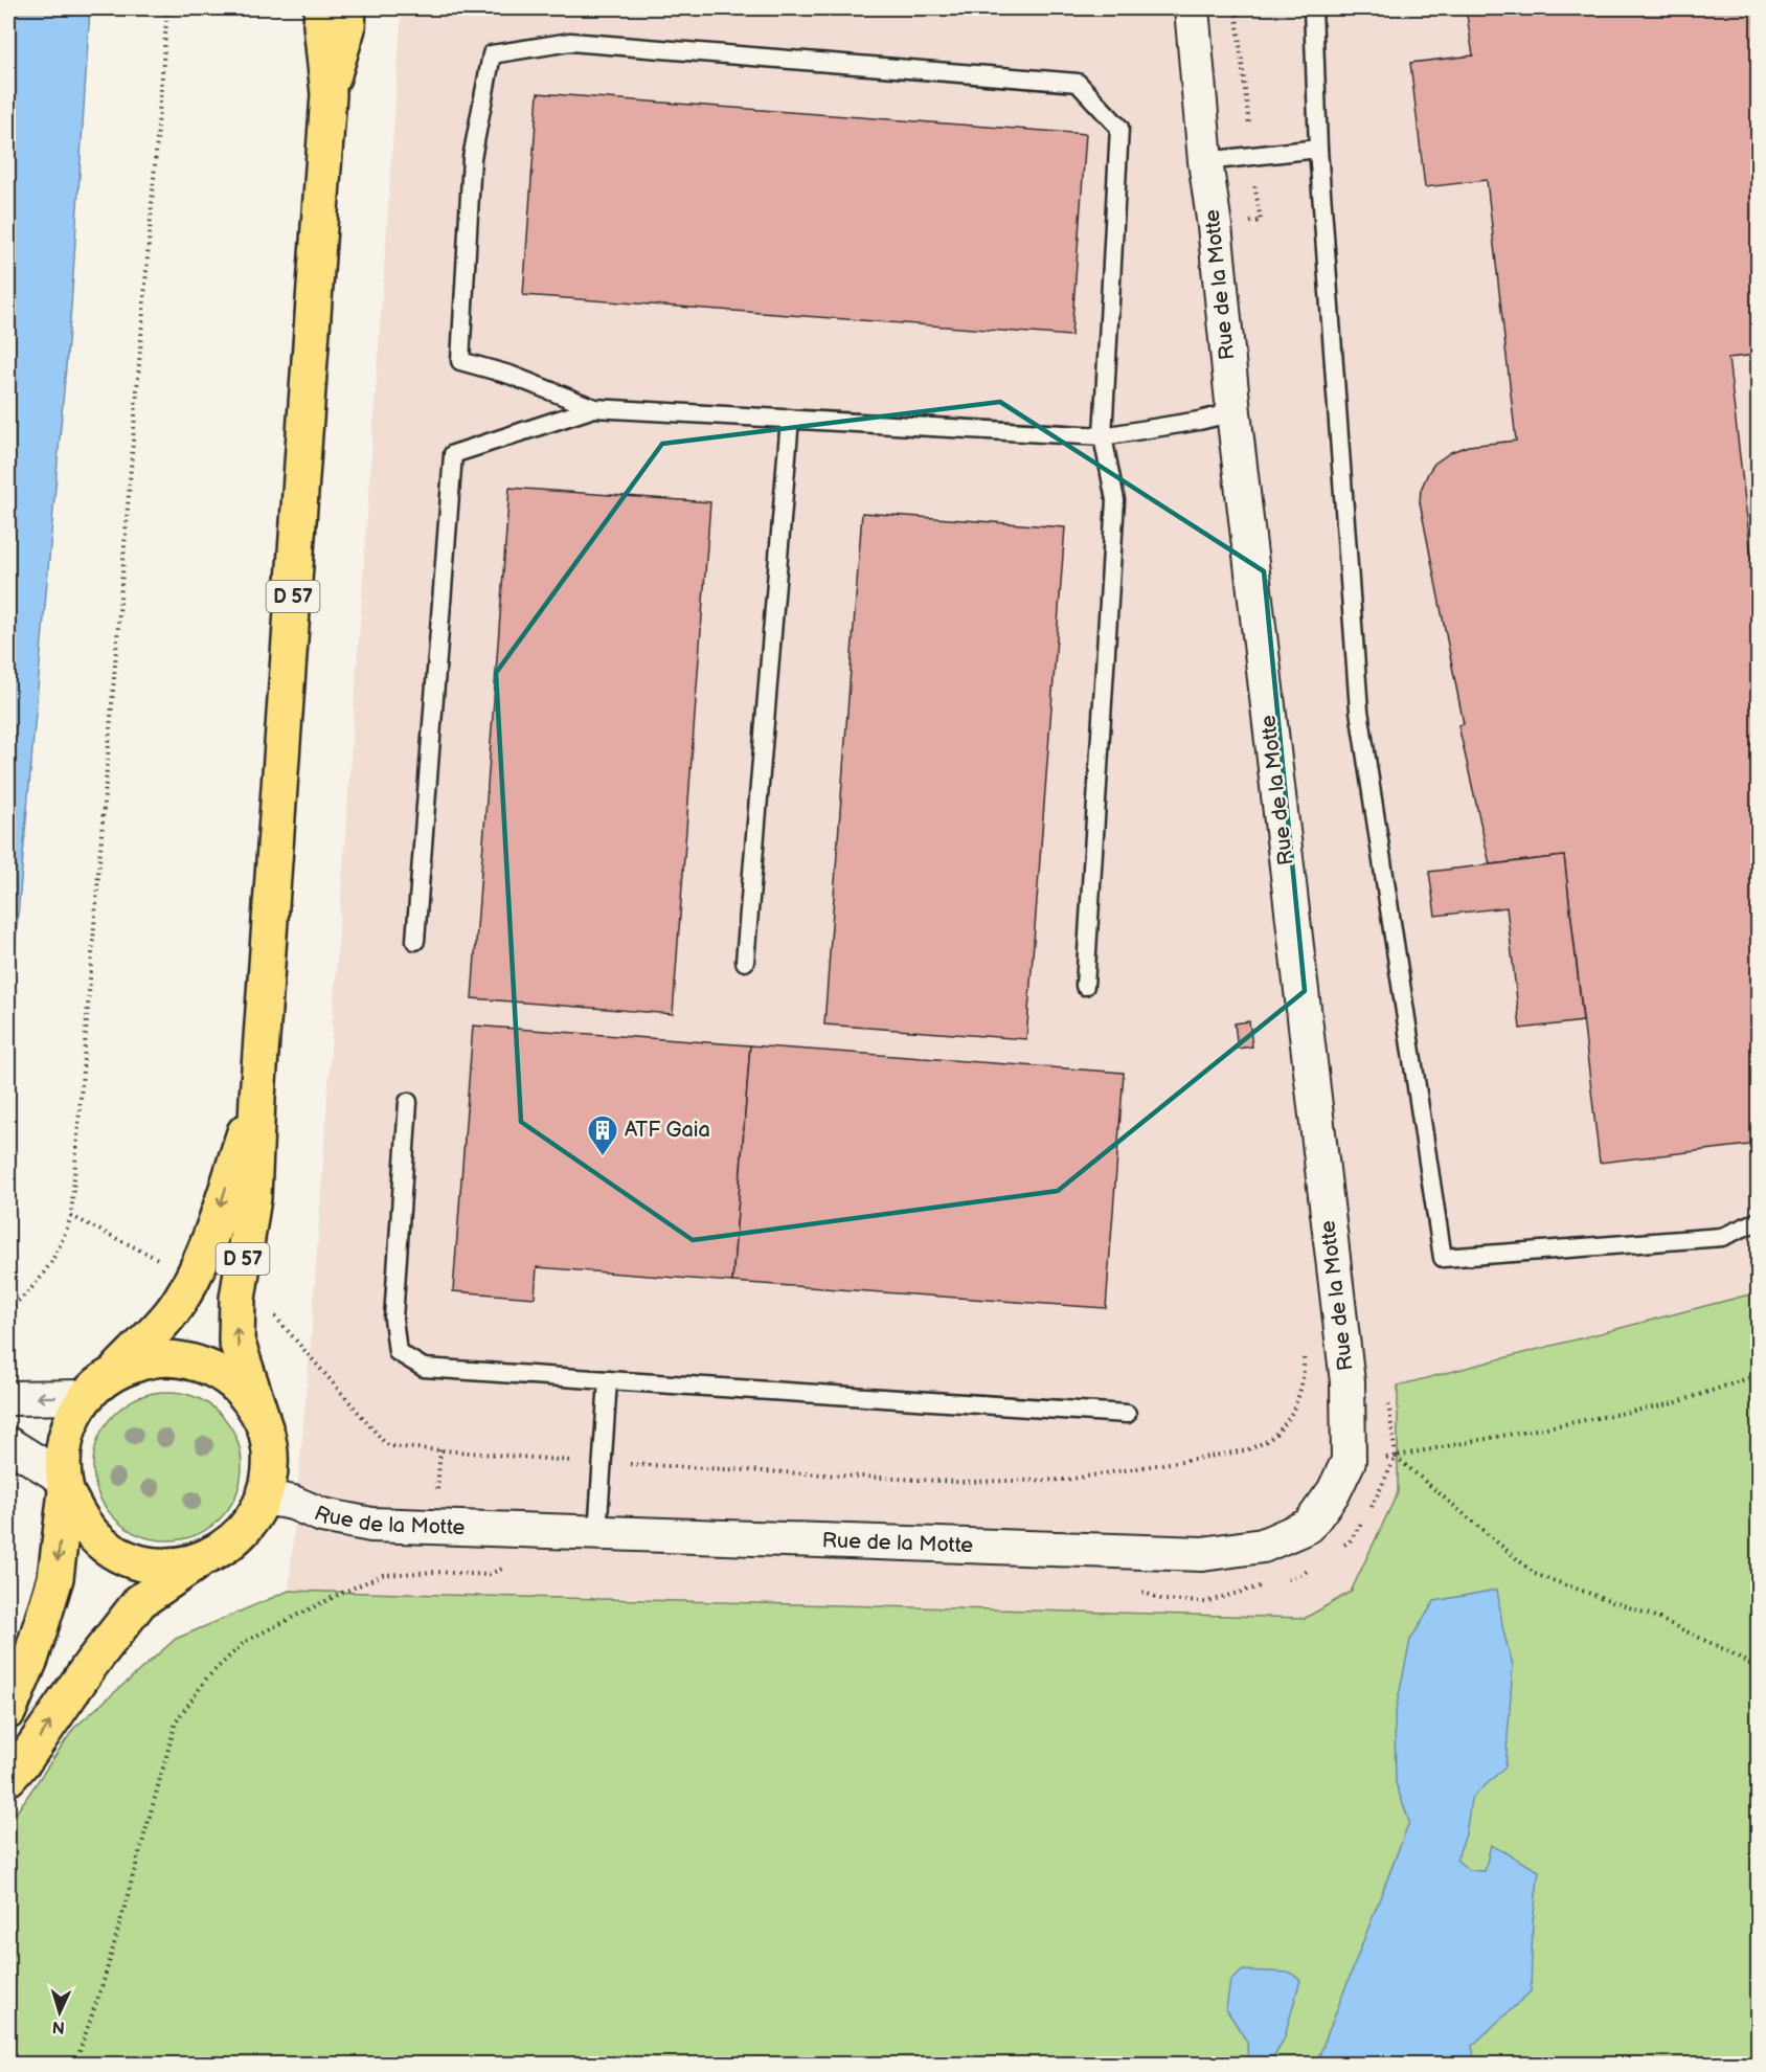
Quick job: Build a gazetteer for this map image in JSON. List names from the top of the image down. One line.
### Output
{"streets":{"main road":["D 57"],"street":["Rue de la Motte"]},"crossings":[["Rue de la Motte","D 57"]],"places":{"building":["ATF Gaia"]},"north":"bottom"}
